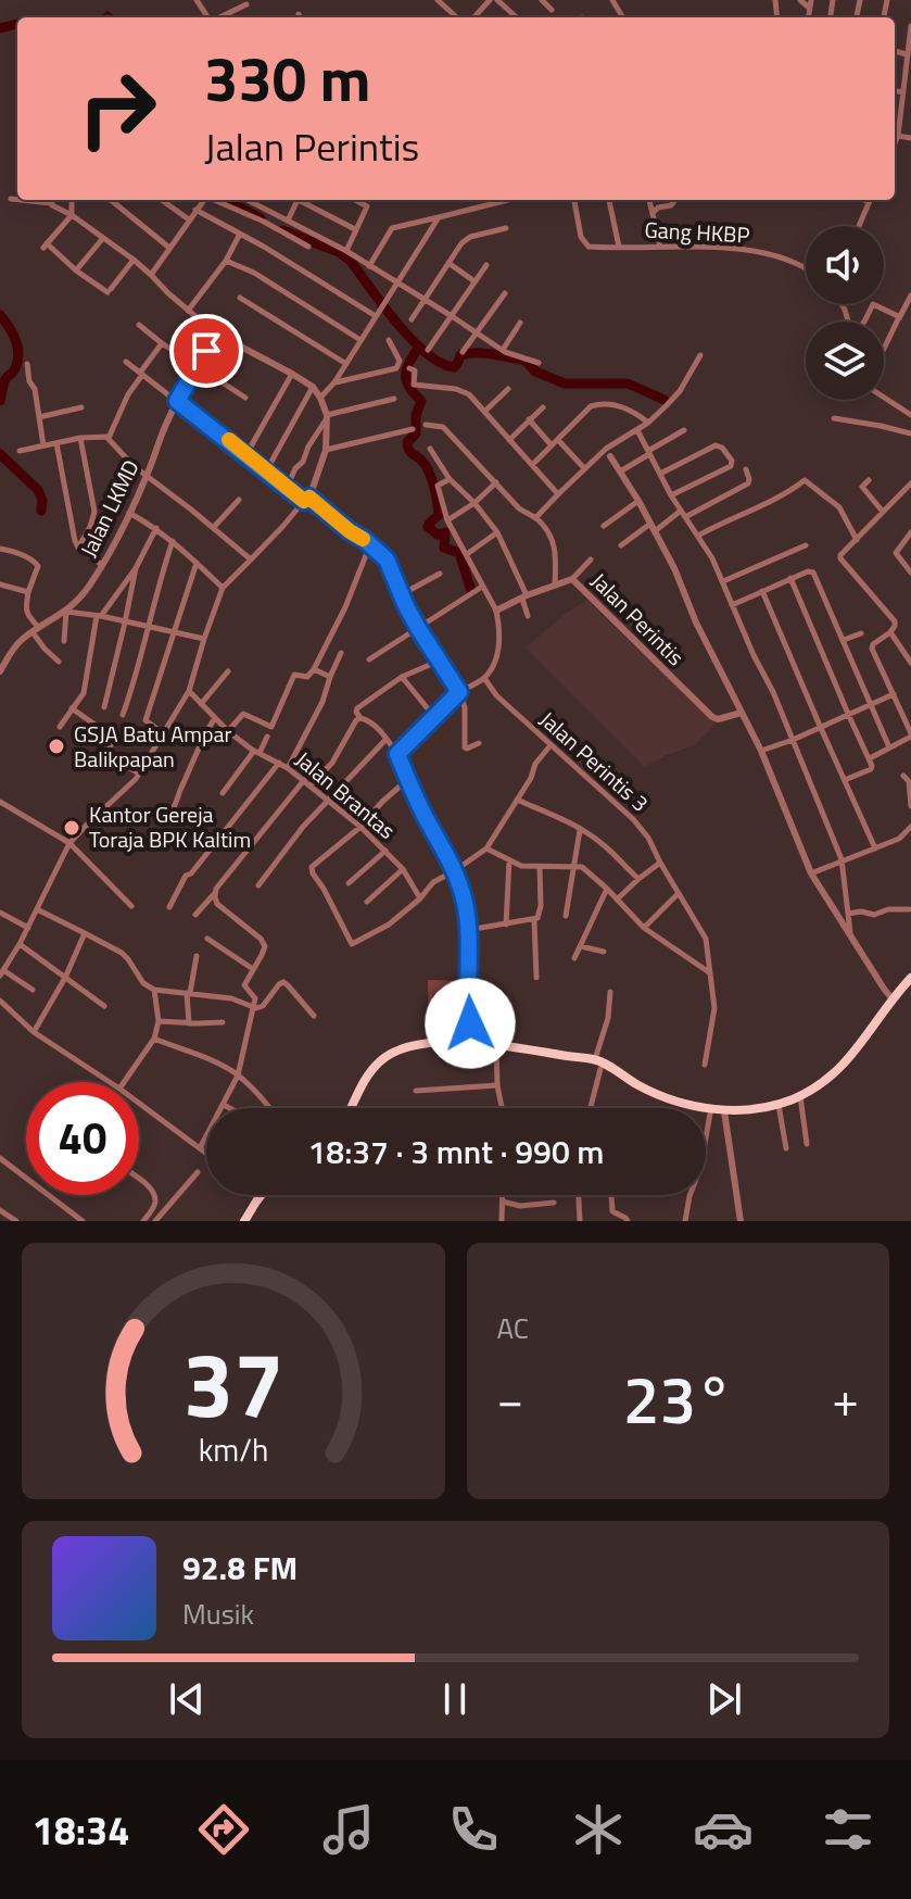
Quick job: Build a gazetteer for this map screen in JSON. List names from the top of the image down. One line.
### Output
{"streets":{"street":["Gang HKBP","Jalan LKMD","Jalan Perintis","Jalan Perintis 3","Jalan Brantas"]},"places":["GSJA Batu Ampar Balikpapan","Kantor Gereja Toraja BPK Kaltim"],"page":{"turn":["330 m","Jalan Perintis"],"limit":"40","trip":"18:37 · 3 mnt · 990 m","tile":"AC","heat":["−","23°","+"],"song":["92.8 FM","Musik"],"tabs":"18:34","gauge":["37","km/h"]}}
